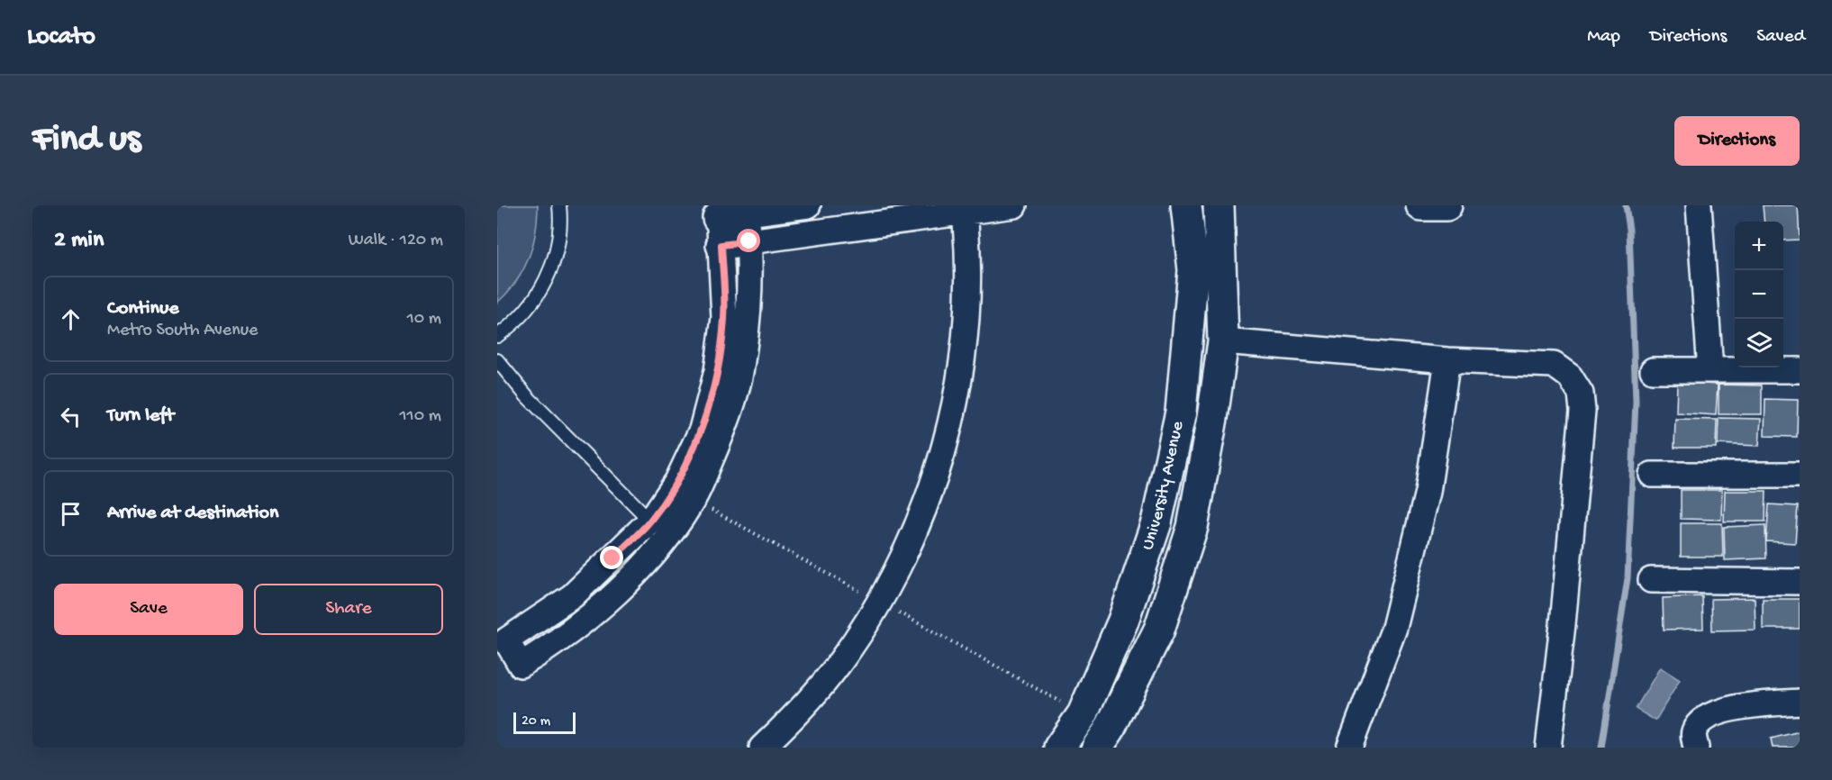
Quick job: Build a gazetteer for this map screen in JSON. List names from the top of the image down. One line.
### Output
{"streets":{"street":["University Avenue"]},"scale_bar":"20 m","page":{"header":"Locato","nav":["Map","Directions","Saved"],"buttons":["Directions",["Save","Share"]],"title":"Find us","heading":["2 min","Walk · 120 m"],"map_buttons":["+","−"],"list":[["Continue","Metro South Avenue","10 m"],["Turn left","110 m"],"Arrive at destination"],"scale":"20 m"}}
